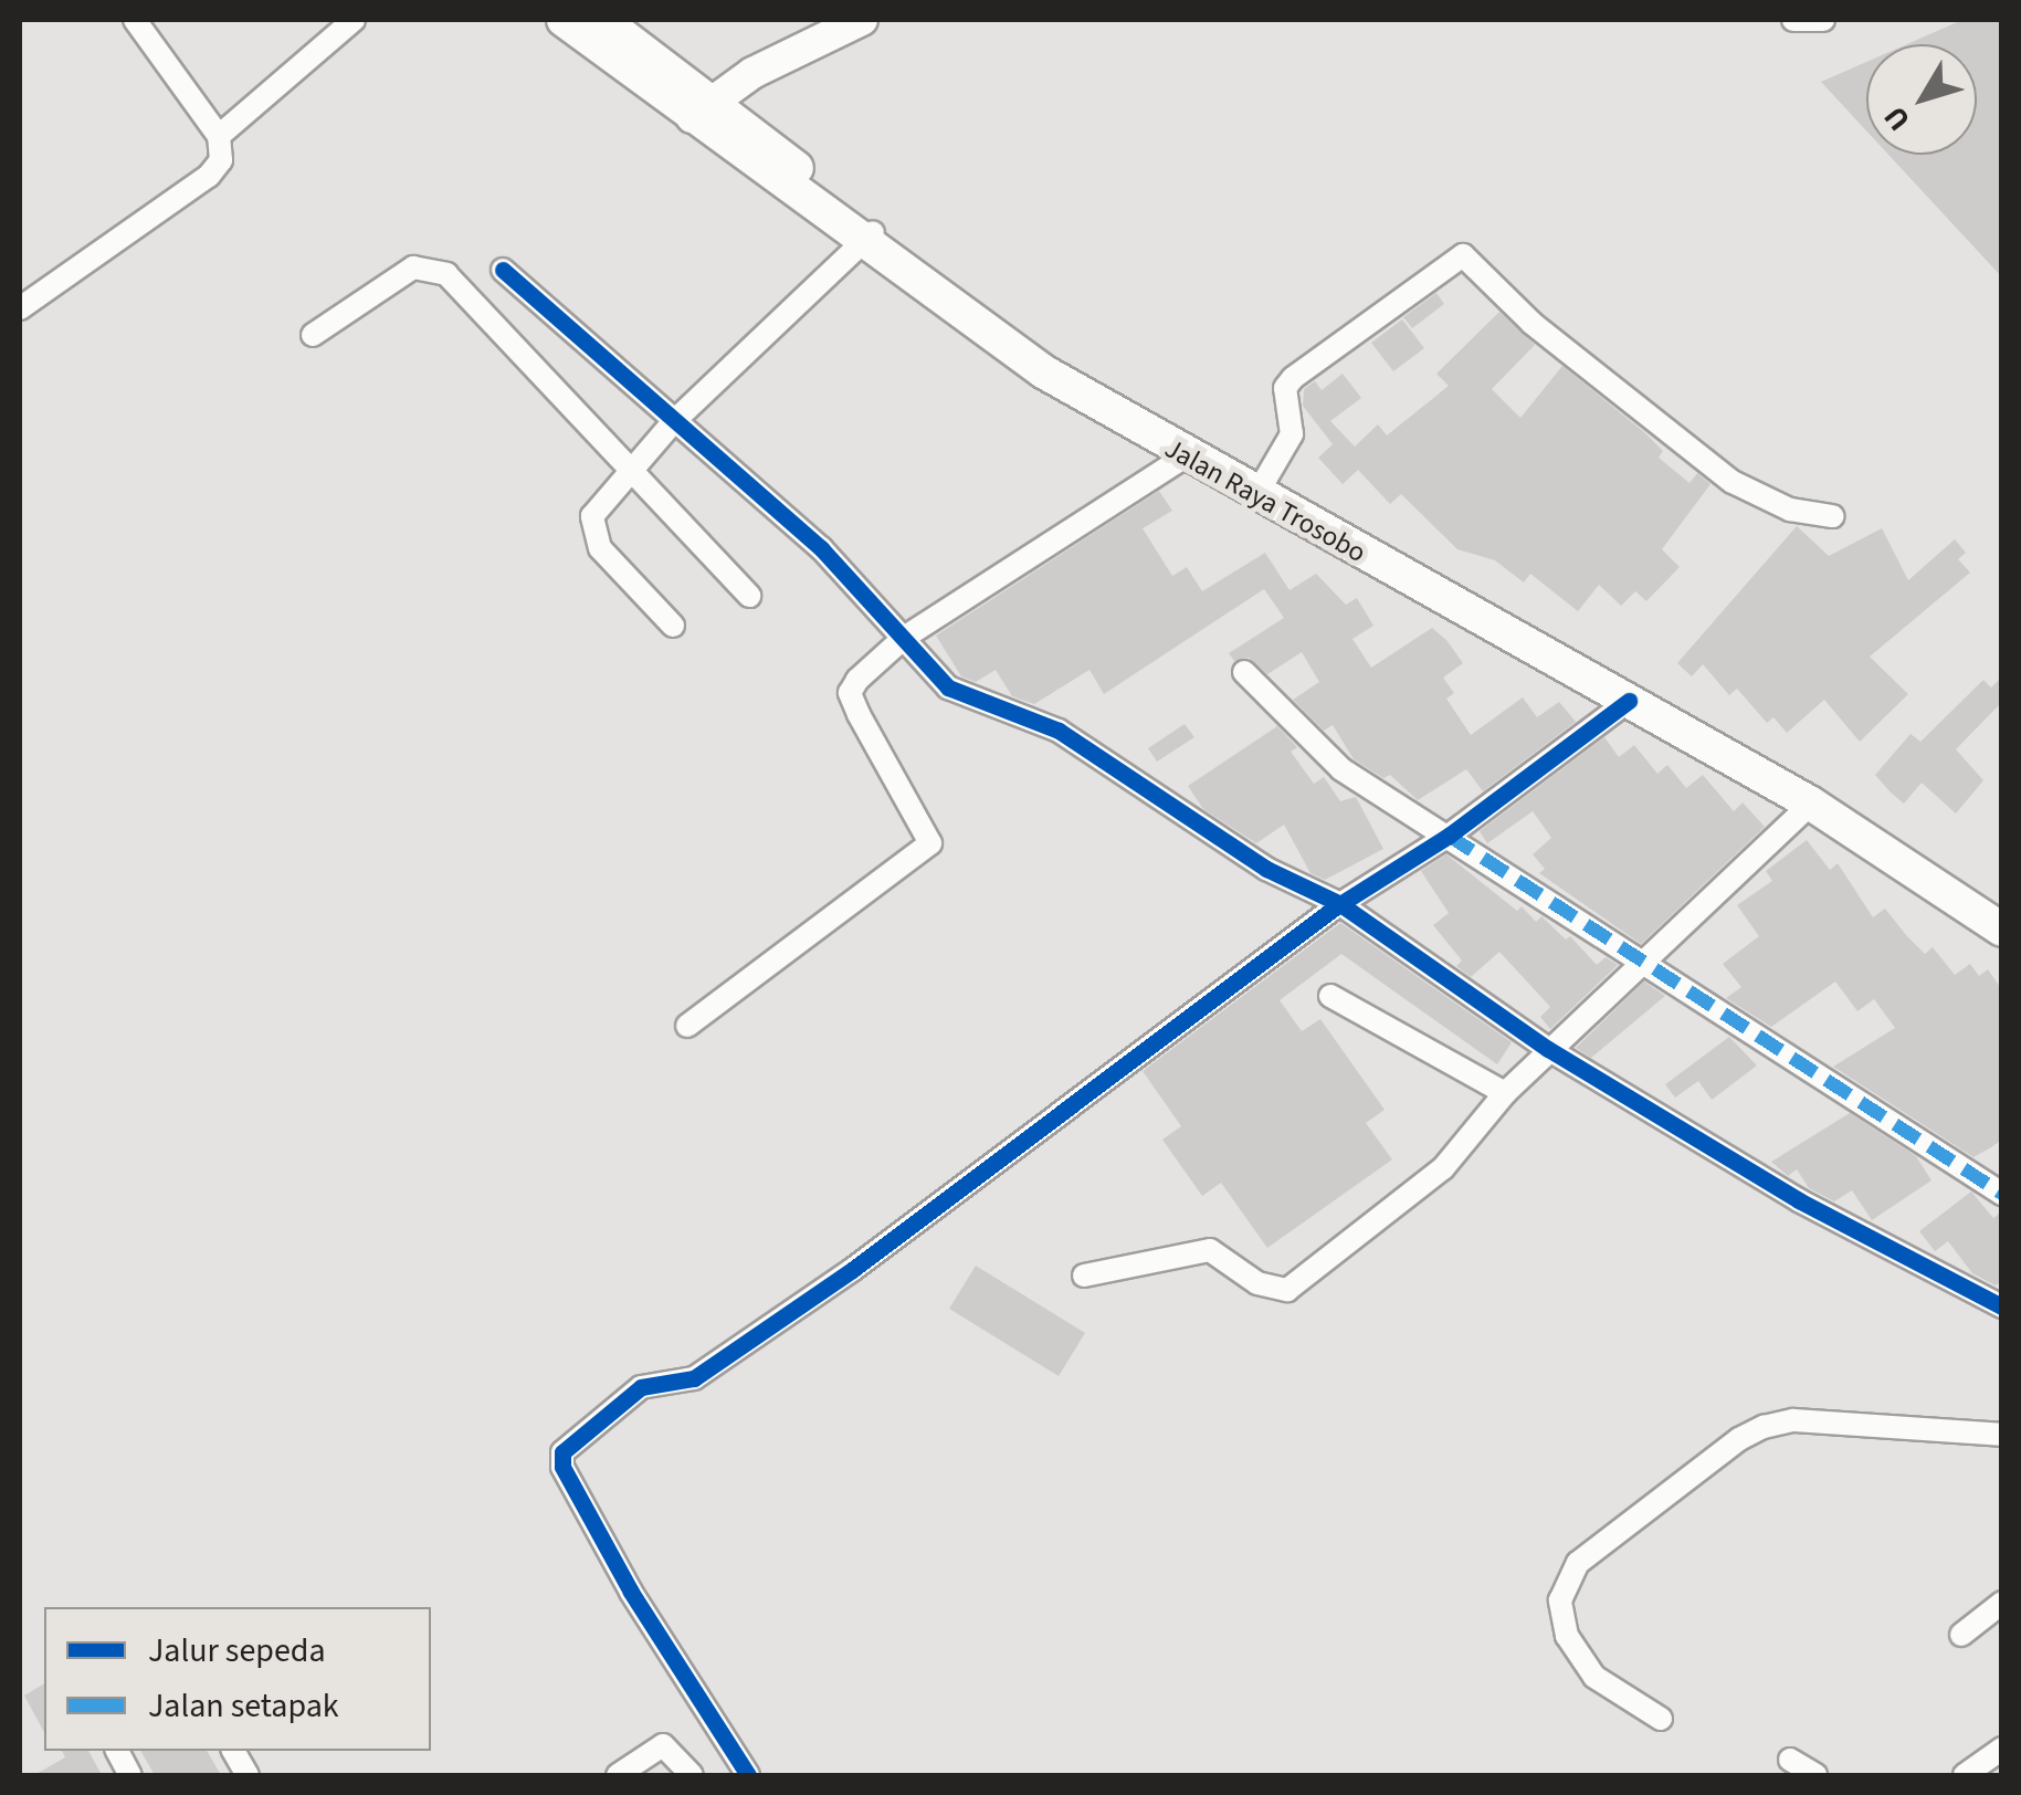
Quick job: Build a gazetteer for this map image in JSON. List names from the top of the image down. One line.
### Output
{"streets":{"highway":["Jalan Raya Trosobo"]},"legend":["Jalur sepeda","Jalan setapak"],"north":"bottom left"}
